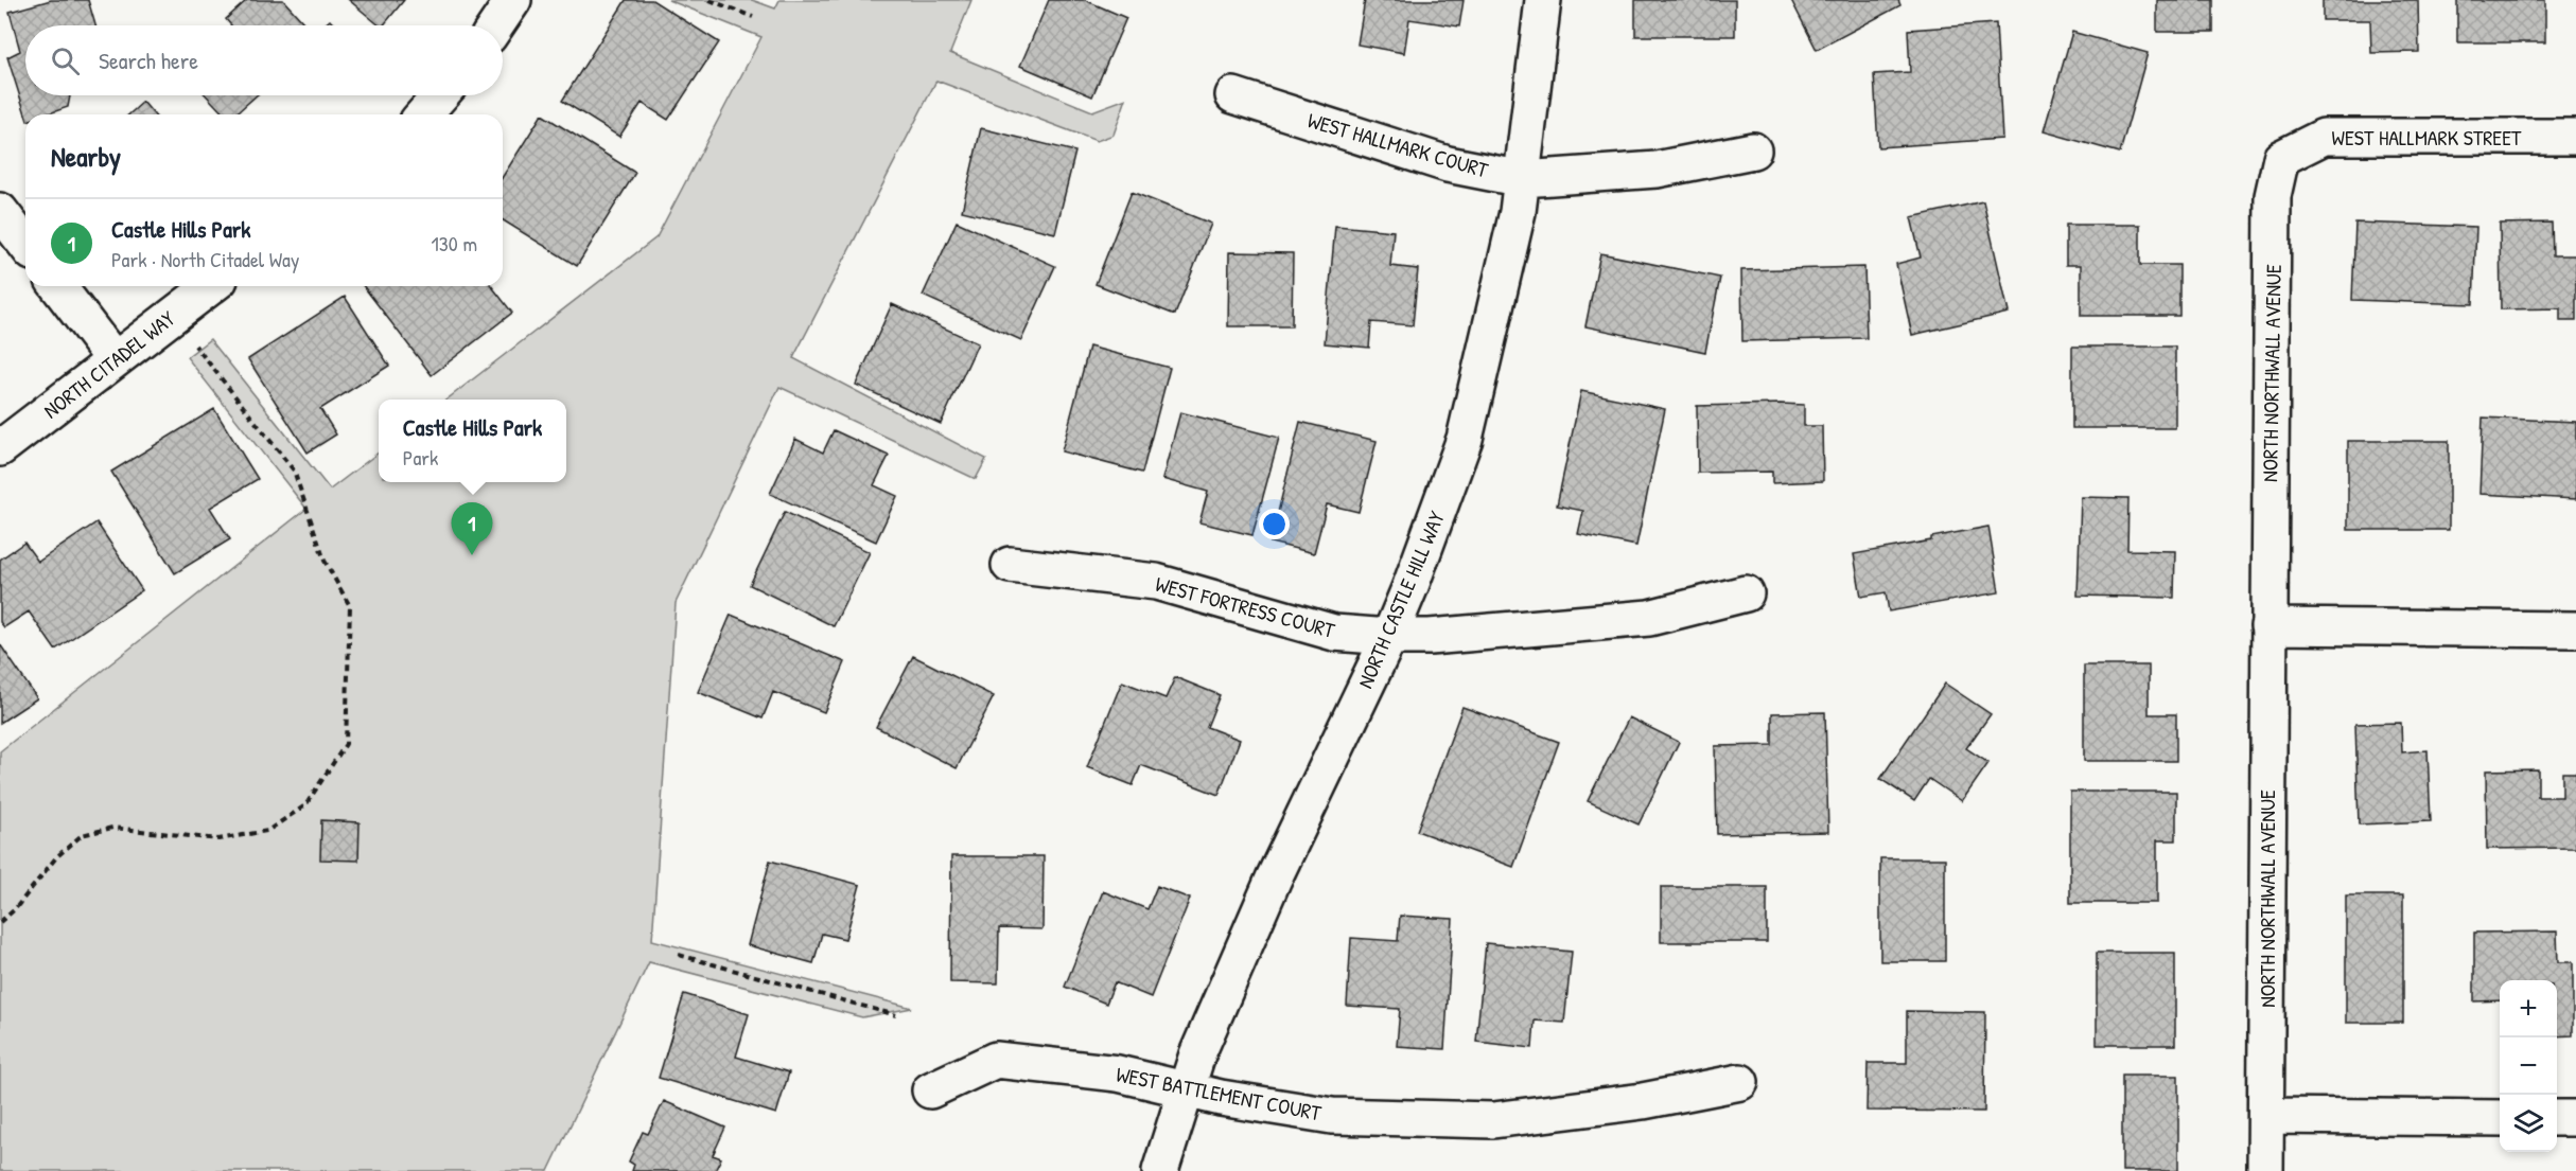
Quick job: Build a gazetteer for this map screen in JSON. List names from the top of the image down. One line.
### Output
{"streets":{"street":["WEST HALLMARK STREET","WEST HALLMARK COURT","NORTH CITADEL WAY","NORTH NORTHWALL AVENUE","NORTH CASTLE HILL WAY","WEST FORTRESS COURT","WEST BATTLEMENT COURT"]},"crossings":[["WEST HALLMARK STREET","NORTH NORTHWALL AVENUE"],["WEST HALLMARK COURT","NORTH CASTLE HILL WAY"],["NORTH CASTLE HILL WAY","WEST FORTRESS COURT"],["NORTH CASTLE HILL WAY","WEST BATTLEMENT COURT"]],"page":{"search":"Search here","heading":"Nearby","list":[{"mark":"1","name":"Castle Hills Park","note":"Park · North Citadel Way","value":"130 m"}],"popup":["Castle Hills Park","Park"],"pins":"1","map_buttons":["+","−"]}}
